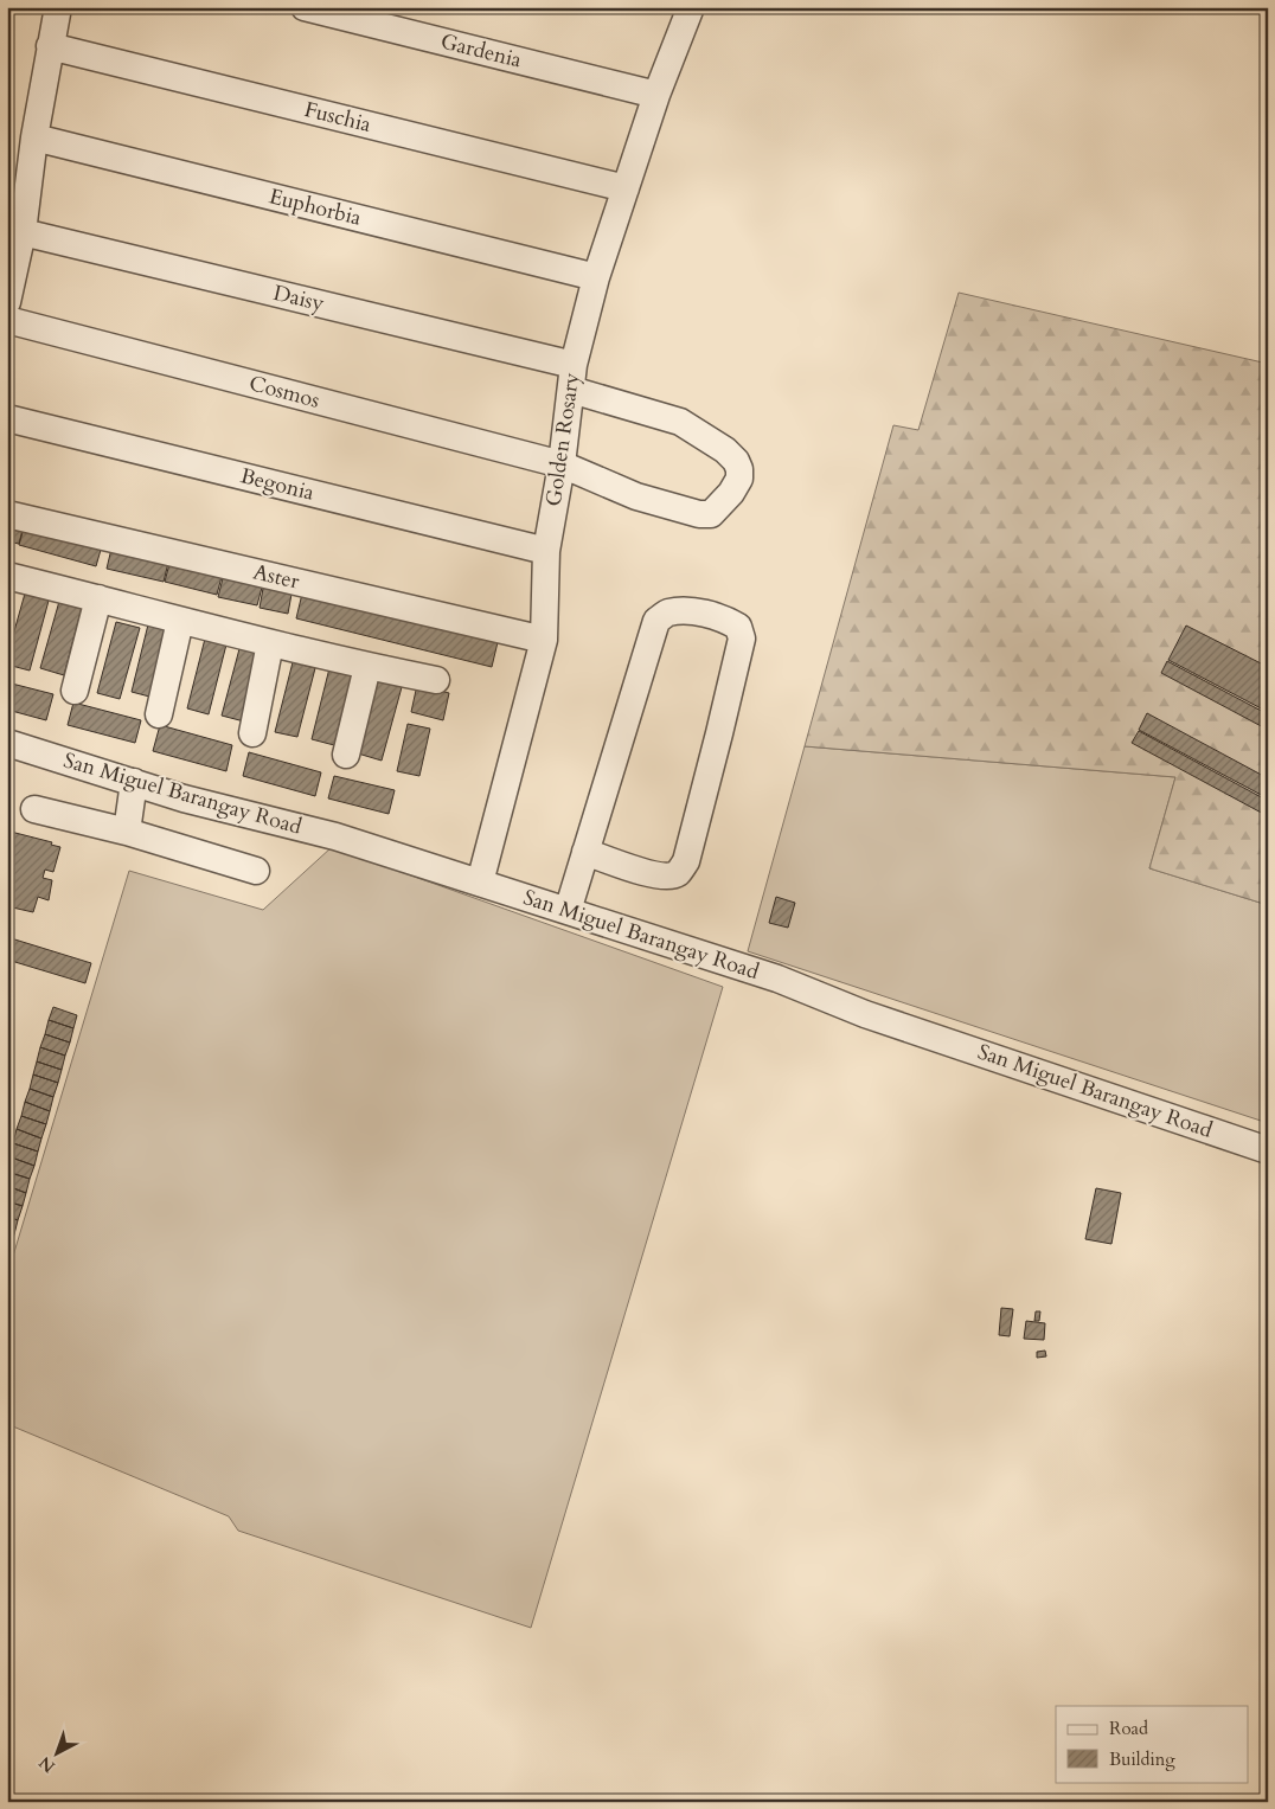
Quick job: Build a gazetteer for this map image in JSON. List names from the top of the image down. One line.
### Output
{"streets":{"street":["Gardenia","Fuschia","Euphorbia","Daisy","Cosmos","Golden Rosary","Begonia","Aster","San Miguel Barangay Road"]},"crossings":[["Gardenia","Golden Rosary"],["Fuschia","Golden Rosary"],["Euphorbia","Golden Rosary"],["Daisy","Cosmos"],["Daisy","Golden Rosary"],["Cosmos","Golden Rosary"],["Golden Rosary","Begonia"],["Golden Rosary","Aster"],["Golden Rosary","San Miguel Barangay Road"]],"legend":["Road","Building"],"north":"bottom left"}
